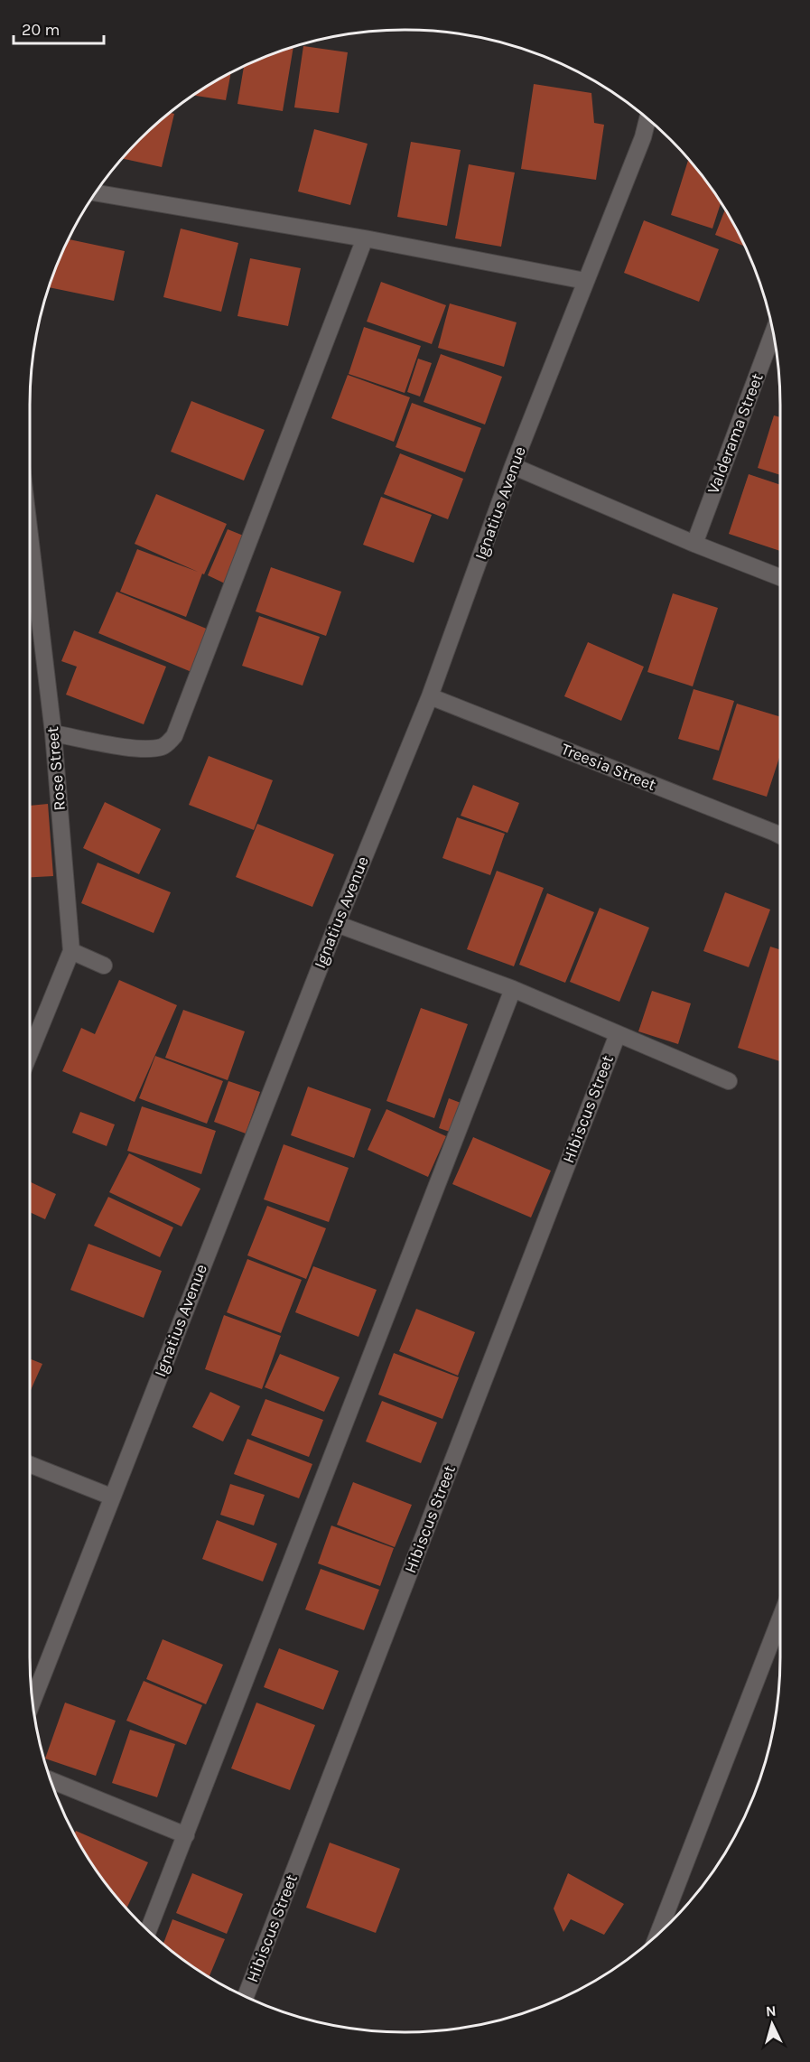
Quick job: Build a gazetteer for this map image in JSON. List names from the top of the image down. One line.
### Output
{"streets":{"street":["Valderama Street","Ignatius Avenue","Treesia Street","Rose Street","Hibiscus Street"]},"crossings":[["Ignatius Avenue","Treesia Street"]],"scale_bar":"20 m","north":"top"}
